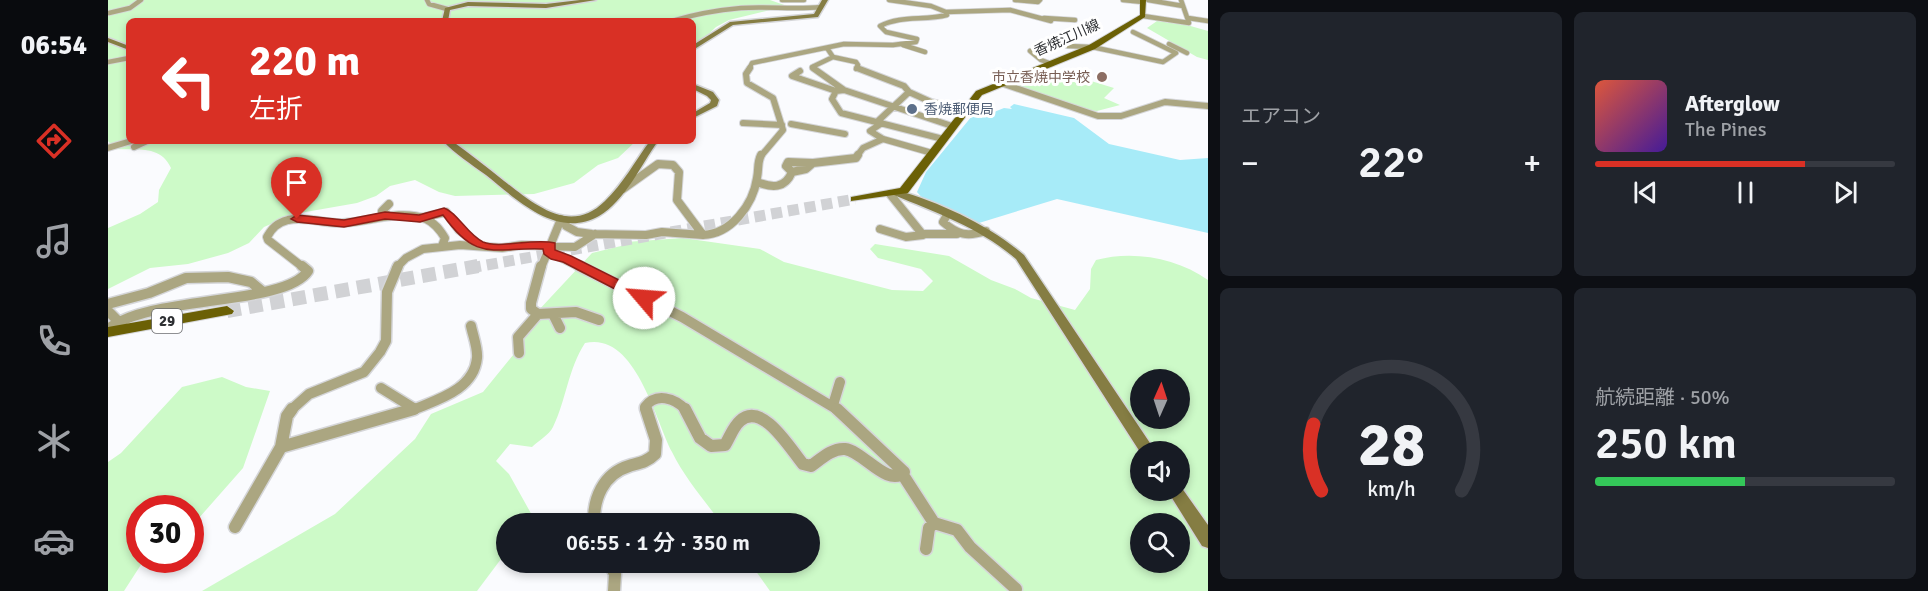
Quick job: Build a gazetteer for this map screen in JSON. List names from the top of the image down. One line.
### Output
{"streets":{"main road":["香焼江川線","29"]},"places":["市立香焼中学校","香焼郵便局"],"north":"top","page":{"tabs":"06:54","tile":["エアコン",["航続距離 · 50%","250 km"]],"turn":["220 m","左折"],"song":["Afterglow","The Pines"],"heat":["−","22°","+"],"limit":"30","trip":"06:55 · 1 分 · 350 m","gauge":["28","km/h"]}}
